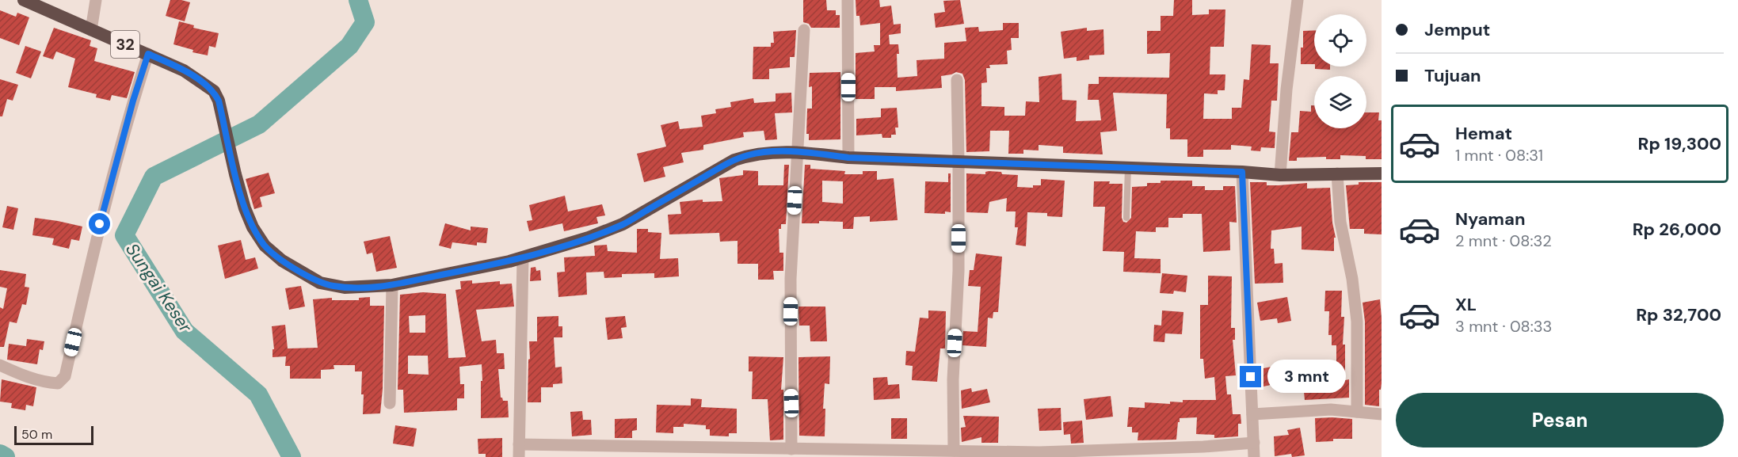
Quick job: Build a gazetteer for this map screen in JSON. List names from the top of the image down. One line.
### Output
{"streets":{"highway":["32"]},"water":["Sungai Keser"],"scale_bar":"50 m","page":{"banner":["Jemput","Tujuan"],"list":[{"name":"Hemat","note":"1 mnt · 08:31","value":"Rp 19,300"},{"name":"Nyaman","note":"2 mnt · 08:32","value":"Rp 26,000"},{"name":"XL","note":"3 mnt · 08:33","value":"Rp 32,700"}],"bubble":"3 mnt","buttons":"Pesan","scale":"50 m"}}
